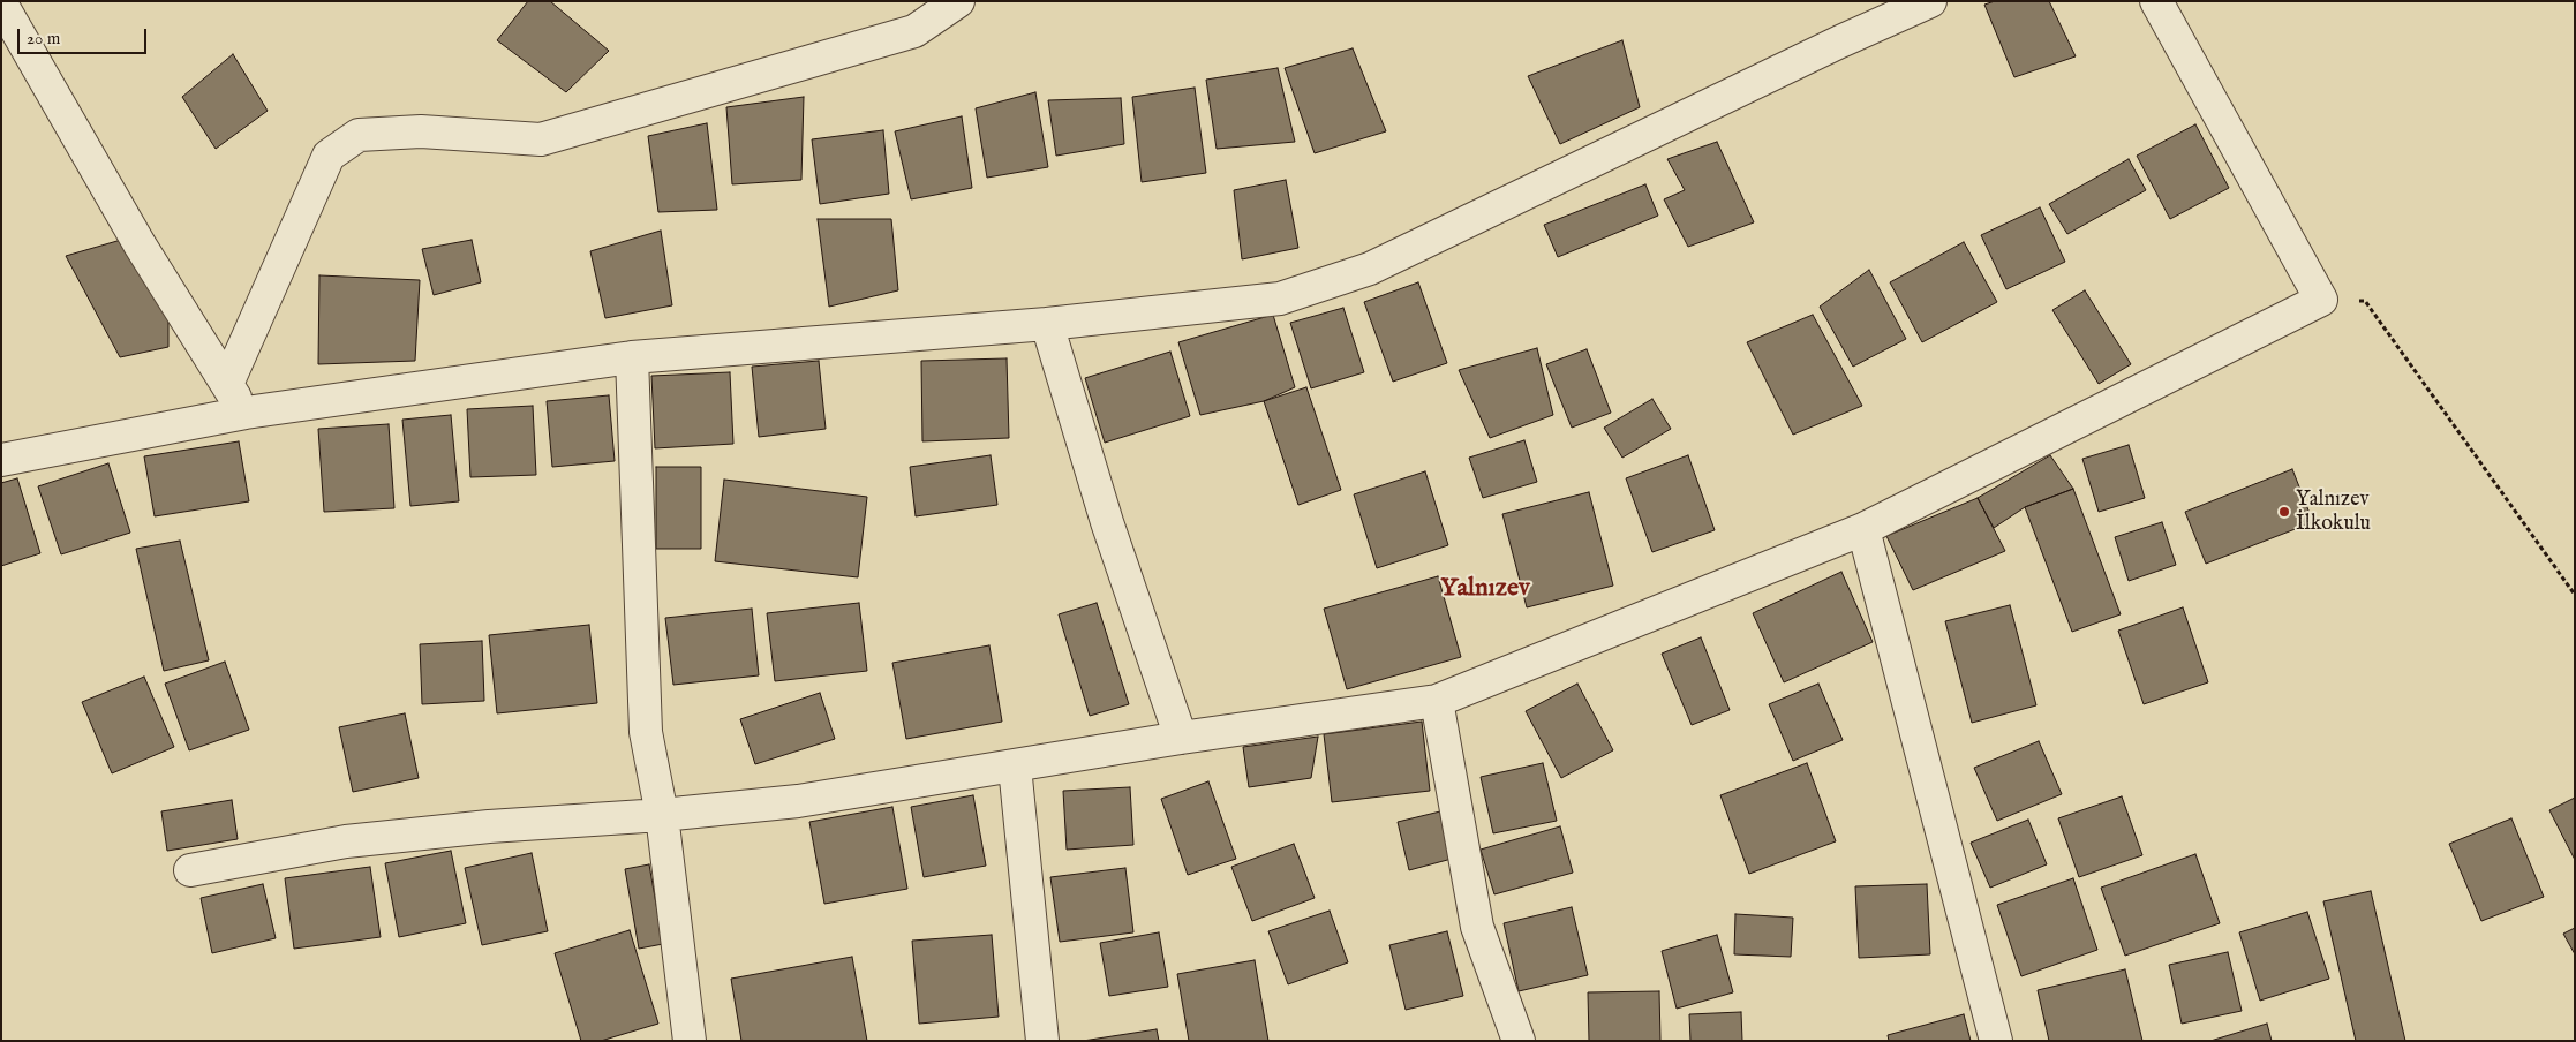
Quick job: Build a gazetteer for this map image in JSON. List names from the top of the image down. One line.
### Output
{"districts":["Yalnızev"],"places":["Yalnızev İlkokulu"],"scale_bar":"20 m"}
